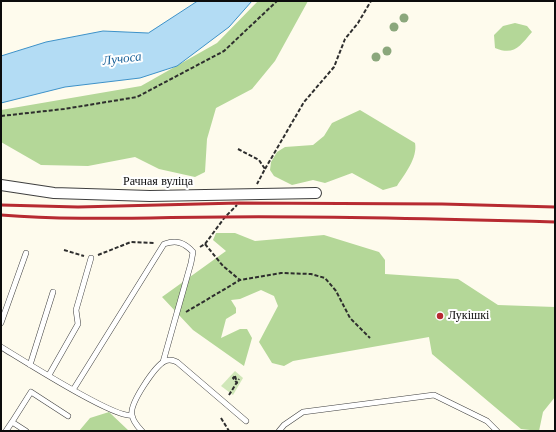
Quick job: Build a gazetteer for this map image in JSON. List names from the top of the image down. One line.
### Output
{"streets":{"street":["Рачная вуліца"]},"water":["Лучоса"],"places":["Лукішкі"]}
